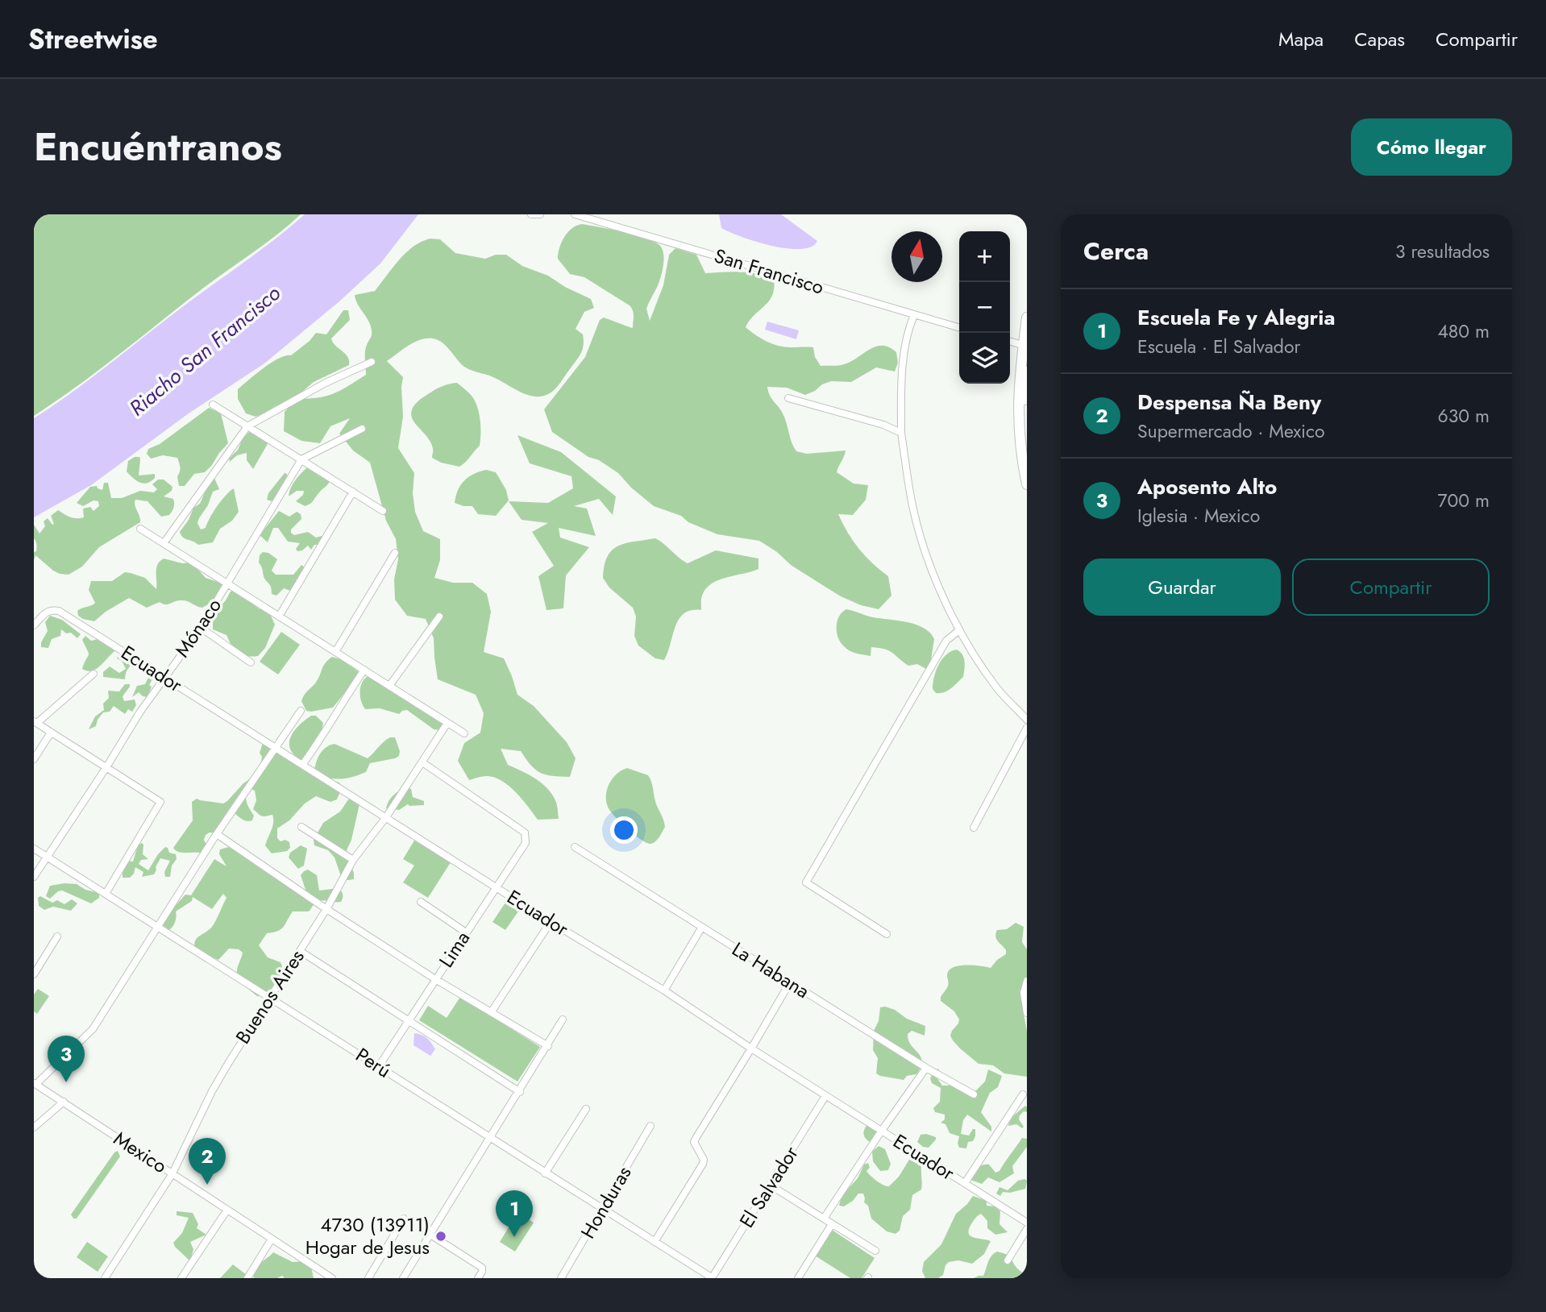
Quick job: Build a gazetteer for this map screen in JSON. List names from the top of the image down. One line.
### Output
{"streets":{"street":["San Francisco","Mónaco","Ecuador","Lima","La Habana","Buenos Aires","Perú","Mexico","El Salvador","Honduras"]},"crossings":[["Mónaco","Ecuador"],["Mónaco","Perú"],["Ecuador","Lima"],["Ecuador","Buenos Aires"],["Ecuador","El Salvador"],["Lima","Buenos Aires"],["Lima","Perú"],["Buenos Aires","Perú"],["Buenos Aires","Mexico"],["Perú","El Salvador"],["Perú","Honduras"]],"water":["Riacho San Francisco"],"places":["4730 (13911) Hogar de Jesus"],"north":"top","page":{"header":"Streetwise","nav":["Mapa","Capas","Compartir"],"title":"Encuéntranos","buttons":["Cómo llegar",["Guardar","Compartir"]],"heading":["Cerca","3 resultados"],"map_buttons":["+","−"],"list":[{"mark":"1","name":"Escuela Fe y Alegria","note":"Escuela · El Salvador","value":"480 m"},{"mark":"2","name":"Despensa Ña Beny","note":"Supermercado · Mexico","value":"630 m"},{"mark":"3","name":"Aposento Alto","note":"Iglesia · Mexico","value":"700 m"}],"pins":["3","2","1"]}}
